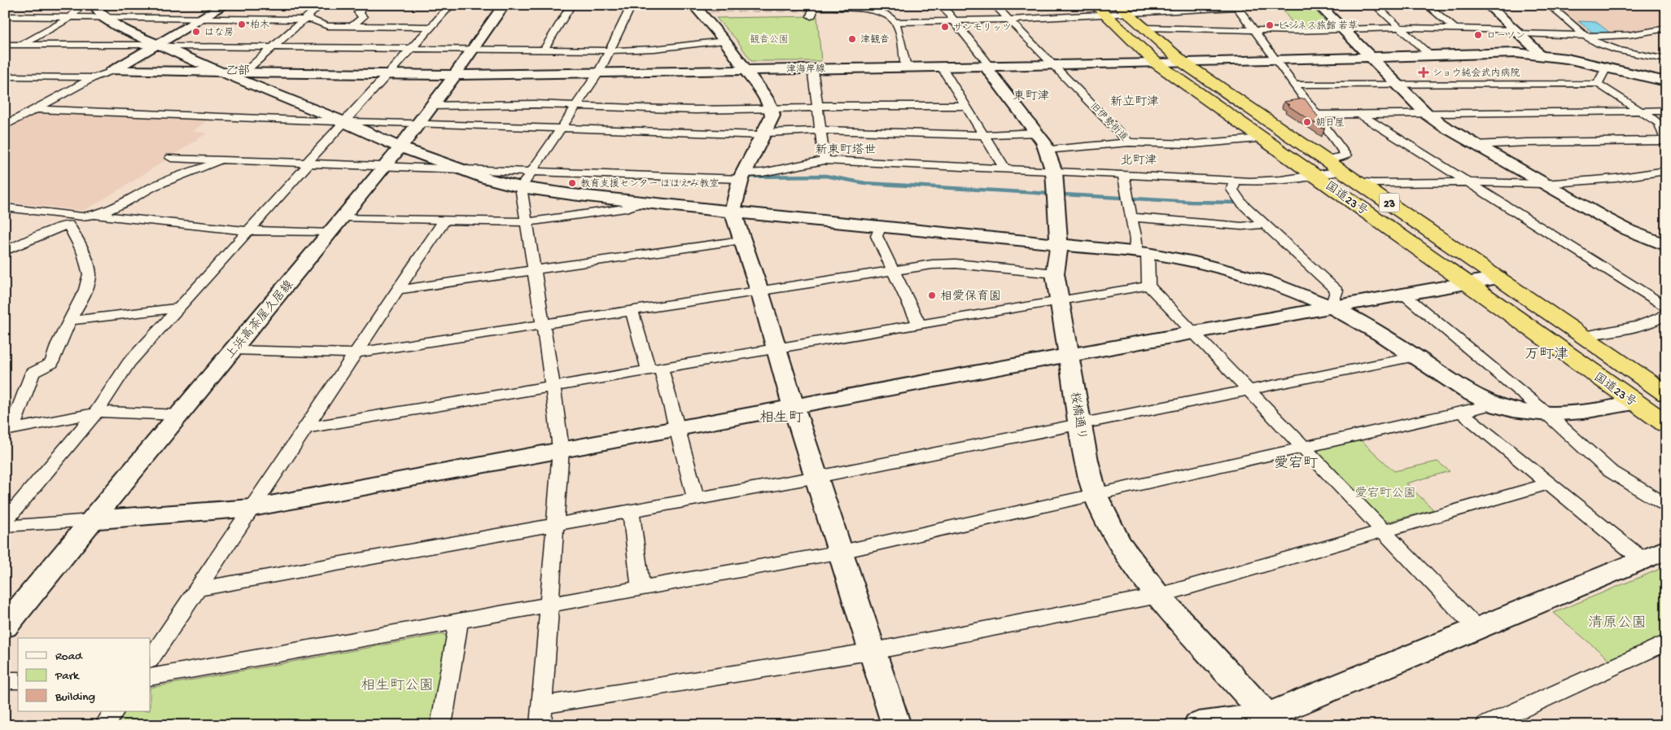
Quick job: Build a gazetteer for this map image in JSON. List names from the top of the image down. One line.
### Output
{"streets":{"highway":["国道23号","23"],"street":["津海岸線","旧伊勢街道","上浜高茶屋久居線","桜橋通り"]},"crossings":[["津海岸線","旧伊勢街道"],["津海岸線","国道23号"],["津海岸線","上浜高茶屋久居線"],["津海岸線","桜橋通り"],["旧伊勢街道","国道23号"]],"districts":["乙部","東町津","新立町津","新東町塔世","北町津","万町津","相生町","愛宕町"],"parks":["観音公園","愛宕町公園","清原公園","相生町公園"],"places":{"other":["柏木","ビジネス旅館 若草","サンモリッツ","はな房","ローソン","津観音","朝日屋","教育支援センター ほほえみ教室","相愛保育園"],"health":["ショウ純会武内病院"]},"legend":["Road","Park","Building"]}
